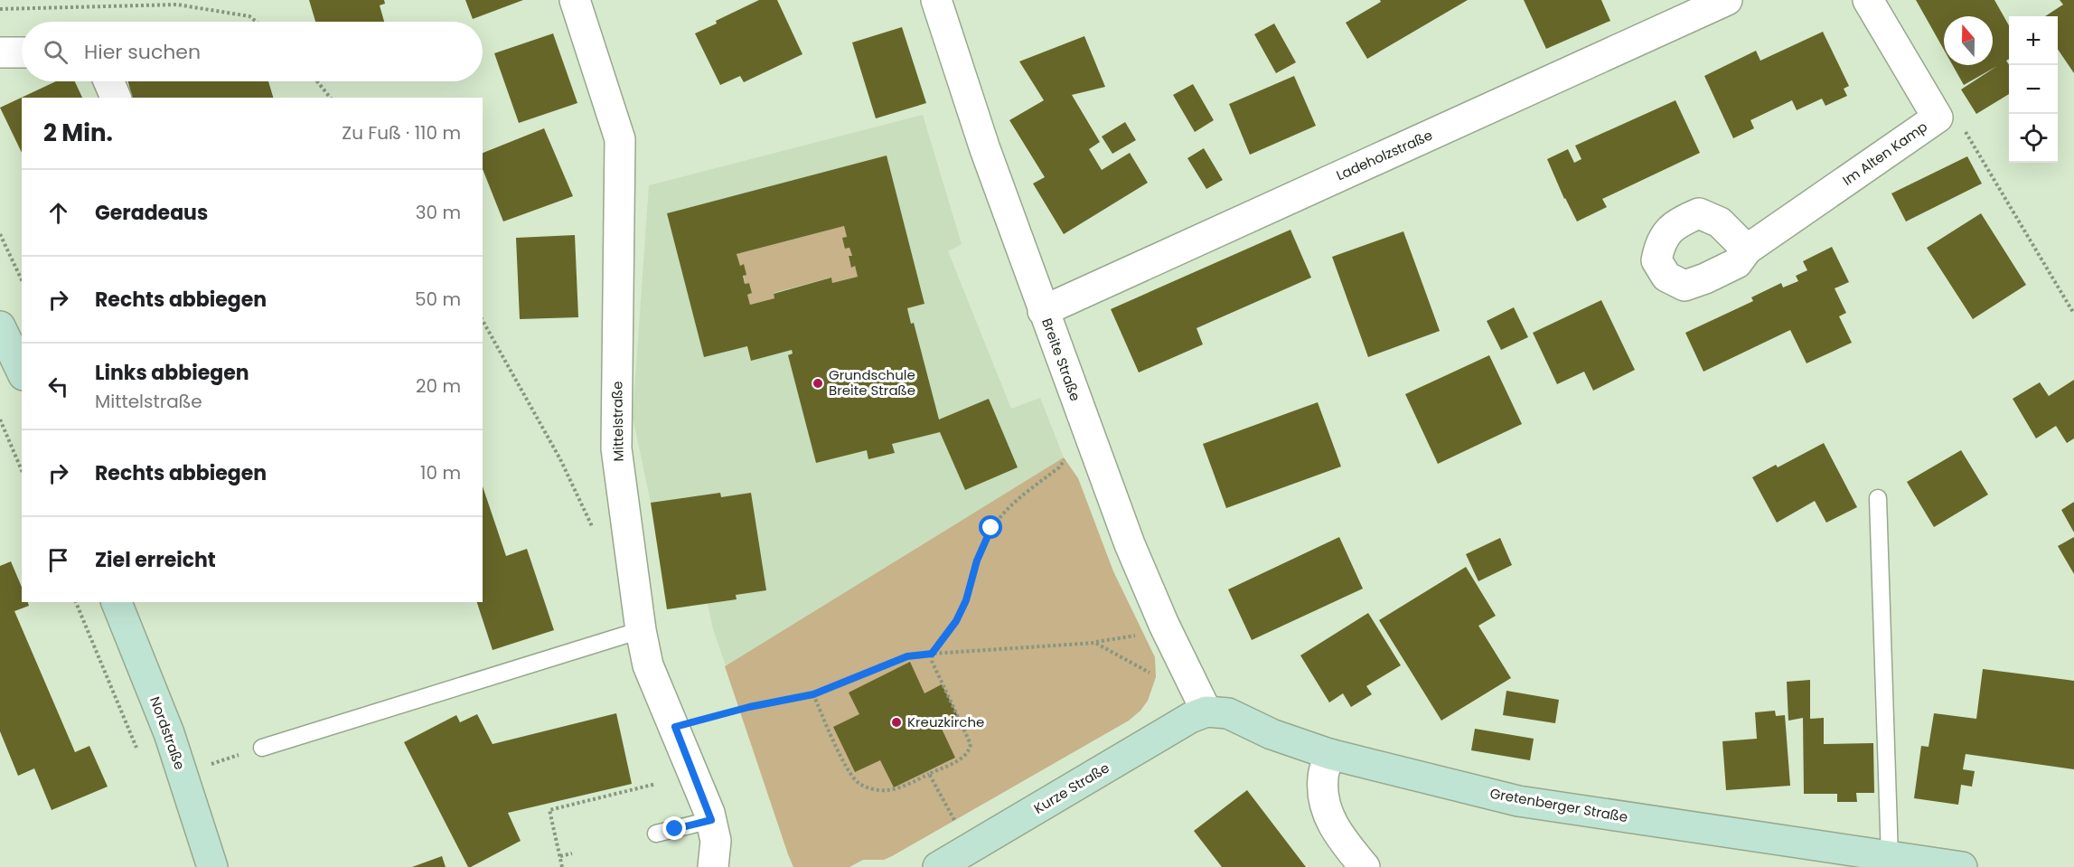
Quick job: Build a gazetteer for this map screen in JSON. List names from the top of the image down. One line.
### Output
{"streets":{"main road":["Nordstraße","Kurze Straße","Gretenberger Straße"],"street":["Im Alten Kamp","Ladeholzstraße","Breite Straße","Mittelstraße"]},"crossings":[["Ladeholzstraße","Breite Straße"],["Breite Straße","Kurze Straße"],["Breite Straße","Gretenberger Straße"],["Kurze Straße","Gretenberger Straße"]],"places":["Grundschule Breite Straße","Kreuzkirche"],"north":"top","page":{"map_buttons":["+","−"],"search":"Hier suchen","heading":["2 Min.","Zu Fuß · 110 m"],"list":[["Geradeaus","30 m"],["Rechts abbiegen","50 m"],["Links abbiegen","Mittelstraße","20 m"],["Rechts abbiegen","10 m"],"Ziel erreicht"]}}
